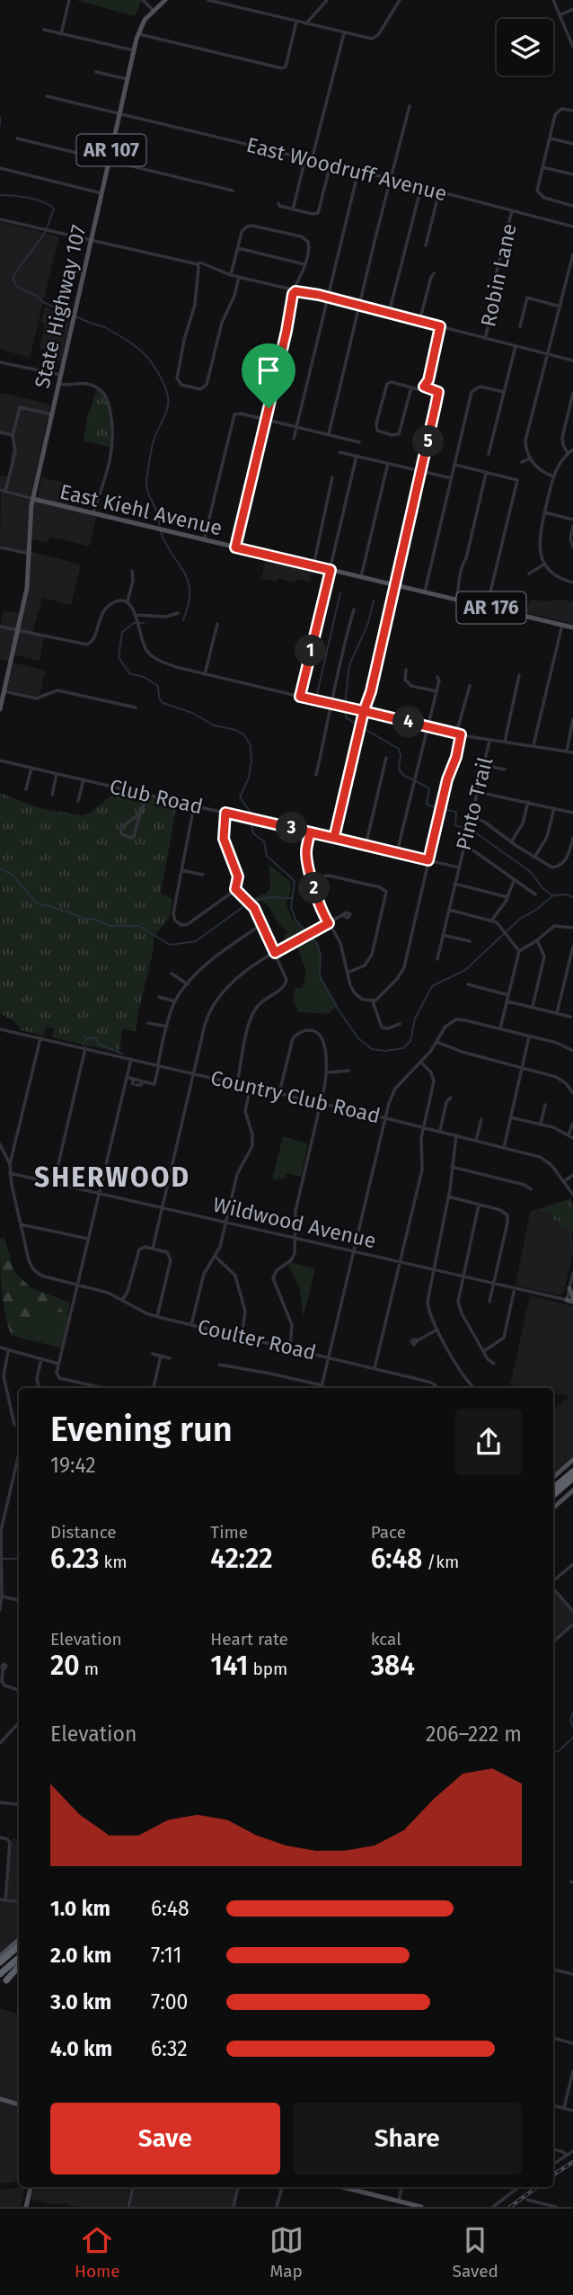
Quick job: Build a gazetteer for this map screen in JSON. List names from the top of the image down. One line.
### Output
{"streets":{"main road":["AR 107","State Highway 107","East Kiehl Avenue","AR 176"],"street":["East Woodruff Avenue","Robin Lane","Club Road","Pinto Trail","Country Club Road","Wildwood Avenue","Coulter Road"]},"crossings":[["AR 107","State Highway 107"],["East Woodruff Avenue","Robin Lane"],["East Woodruff Avenue","State Highway 107"],["State Highway 107","East Kiehl Avenue"],["Club Road","Pinto Trail"]],"districts":["SHERWOOD"],"page":{"pins":["5","1","4","3","2"],"heading":["Evening run","19:42"],"stats":[["Distance","6.23 km"],["Time","42:22"],["Pace","6:48 /km"],["Elevation","20 m"],["Heart rate","141 bpm"],["kcal","384"]],"chart":["Elevation","206–222 m"],"list":[{"name":"1.0 km","note":"6:48"},{"name":"2.0 km","note":"7:11"},{"name":"3.0 km","note":"7:00"},{"name":"4.0 km","note":"6:32"}],"buttons":["Save","Share"],"tabs":["Home","Map","Saved"]}}
